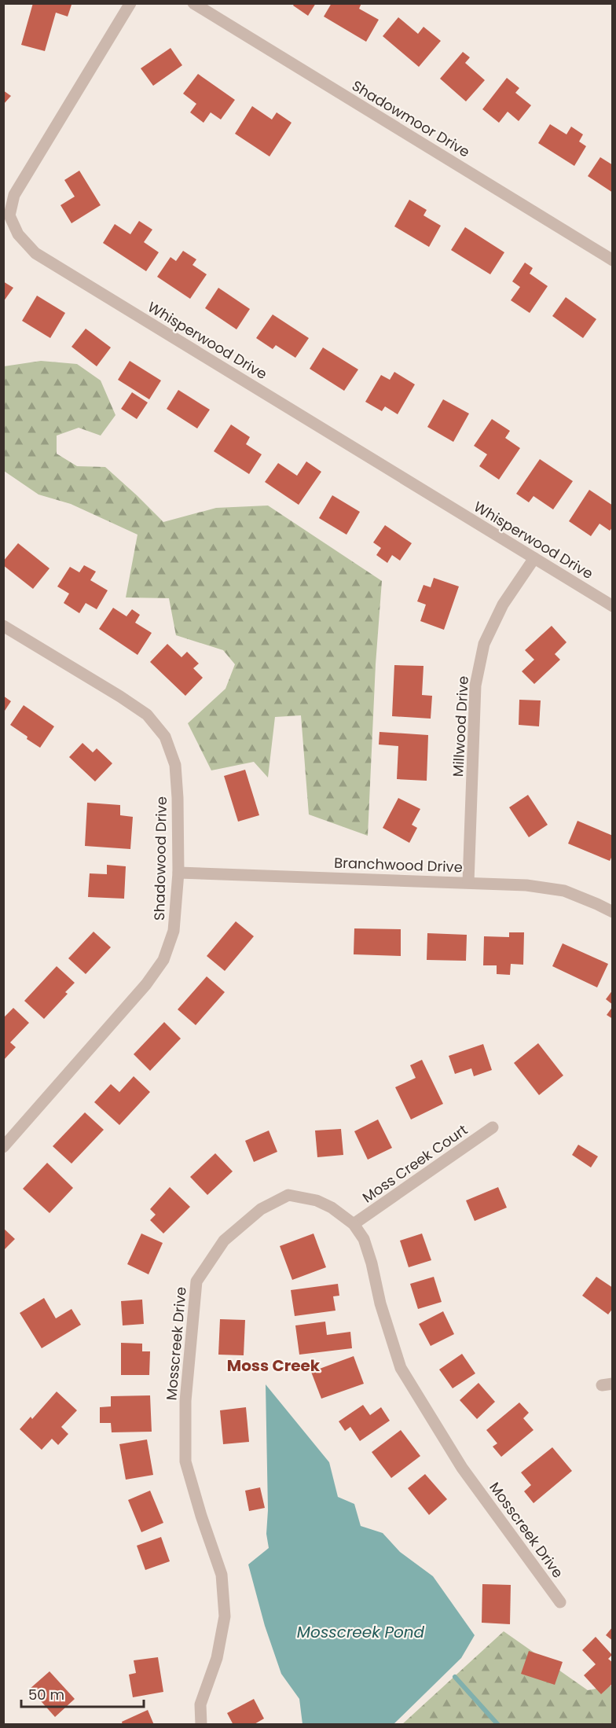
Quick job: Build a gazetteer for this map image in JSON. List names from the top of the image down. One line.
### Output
{"streets":{"street":["Shadowmoor Drive","Whisperwood Drive","Millwood Drive","Shadowood Drive","Branchwood Drive","Moss Creek Court","Mosscreek Drive"]},"crossings":[["Whisperwood Drive","Millwood Drive"],["Millwood Drive","Branchwood Drive"],["Shadowood Drive","Branchwood Drive"],["Moss Creek Court","Mosscreek Drive"]],"districts":["Moss Creek"],"water":["Mosscreek Pond"],"scale_bar":"50 m"}
